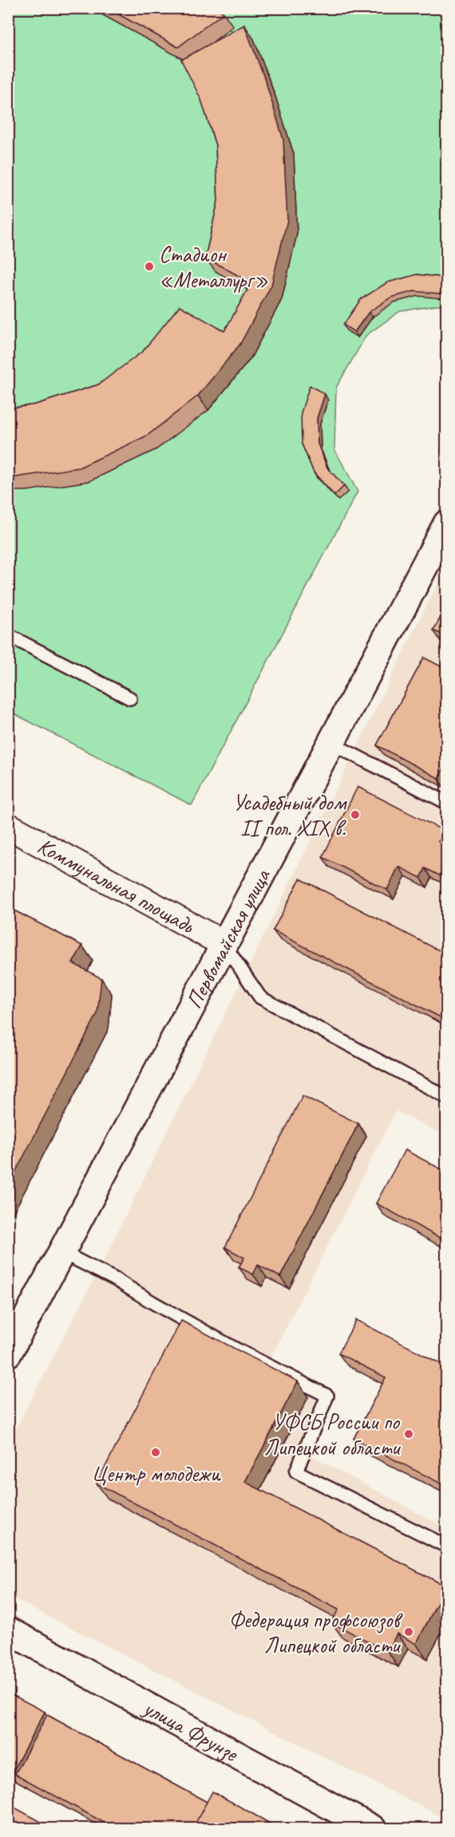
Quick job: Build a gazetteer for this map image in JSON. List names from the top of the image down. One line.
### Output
{"streets":{"main road":["Первомайская улица","улица Фрунзе"],"street":["Коммунальная площадь"]},"crossings":[["Коммунальная площадь","Первомайская улица"]],"places":["Стадион «Металлург»","Усадебный дом II пол. XIX в.","УФСБ России по Липецкой области","Центр молодежи","Федерация профсоюзов Липецкой области"]}
